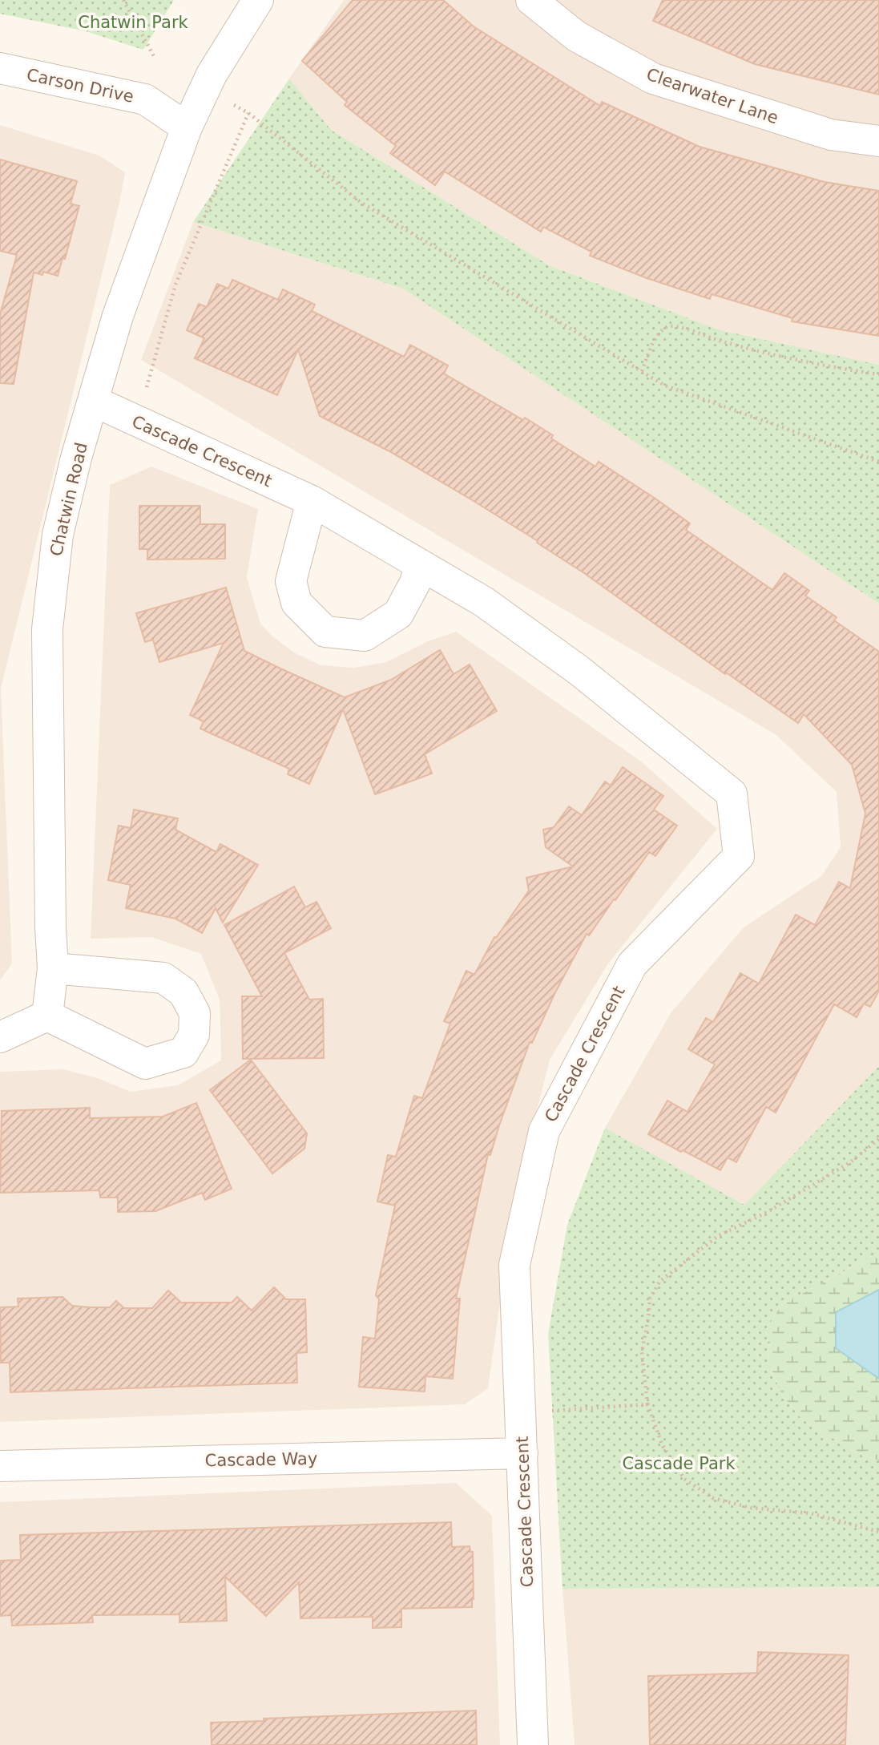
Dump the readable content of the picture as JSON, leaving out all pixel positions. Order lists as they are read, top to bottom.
{
  "streets": {
    "street": [
      "Carson Drive",
      "Clearwater Lane",
      "Cascade Crescent",
      "Chatwin Road",
      "Cascade Way"
    ]
  },
  "crossings": [
    ["Carson Drive", "Chatwin Road"],
    ["Cascade Crescent", "Chatwin Road"],
    ["Cascade Crescent", "Cascade Way"]
  ],
  "parks": ["Chatwin Park", "Cascade Park"]
}
